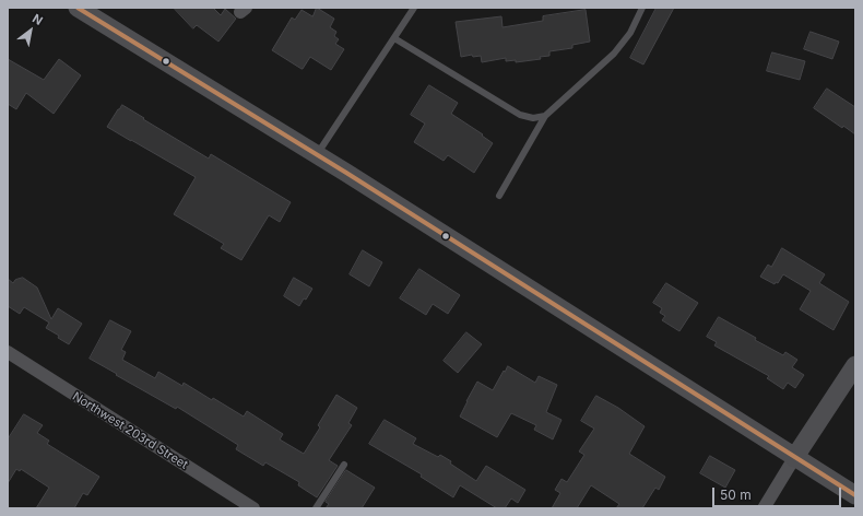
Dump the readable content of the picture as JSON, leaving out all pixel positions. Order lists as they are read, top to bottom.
{
  "streets": {
    "street": ["Northwest 203rd Street"]
  },
  "scale_bar": "50 m",
  "north": "top right"
}
